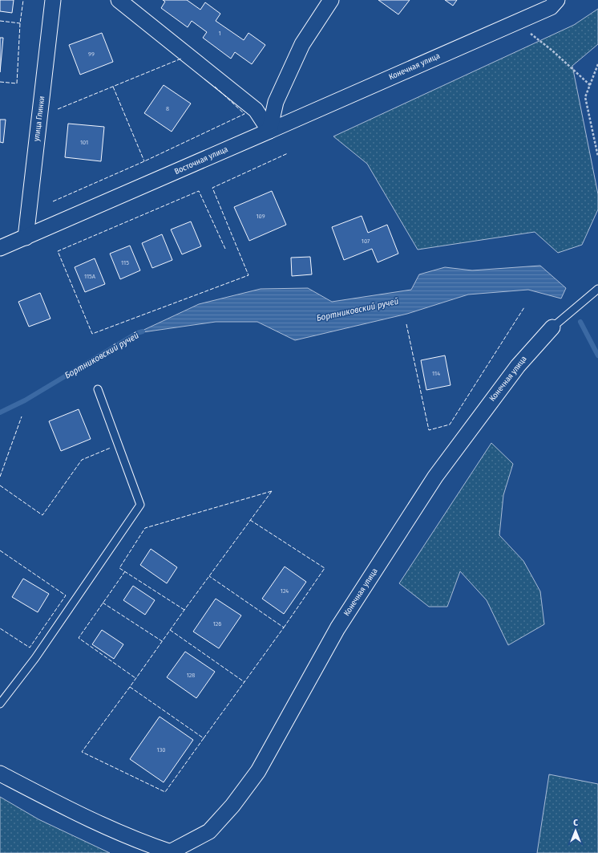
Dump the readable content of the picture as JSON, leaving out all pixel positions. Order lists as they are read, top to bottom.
{
  "streets": {
    "street": ["Конечная улица", "улица Глинки", "Восточная улица"]
  },
  "crossings": [
    ["Конечная улица", "Восточная улица"],
    ["улица Глинки", "Восточная улица"]
  ],
  "water": ["Бортниковский ручей"],
  "house_numbers": [
    "1",
    "99",
    "8",
    "101",
    "109",
    "107",
    "115",
    "115А",
    "114",
    "124",
    "126",
    "128",
    "130"
  ],
  "north": "top"
}
